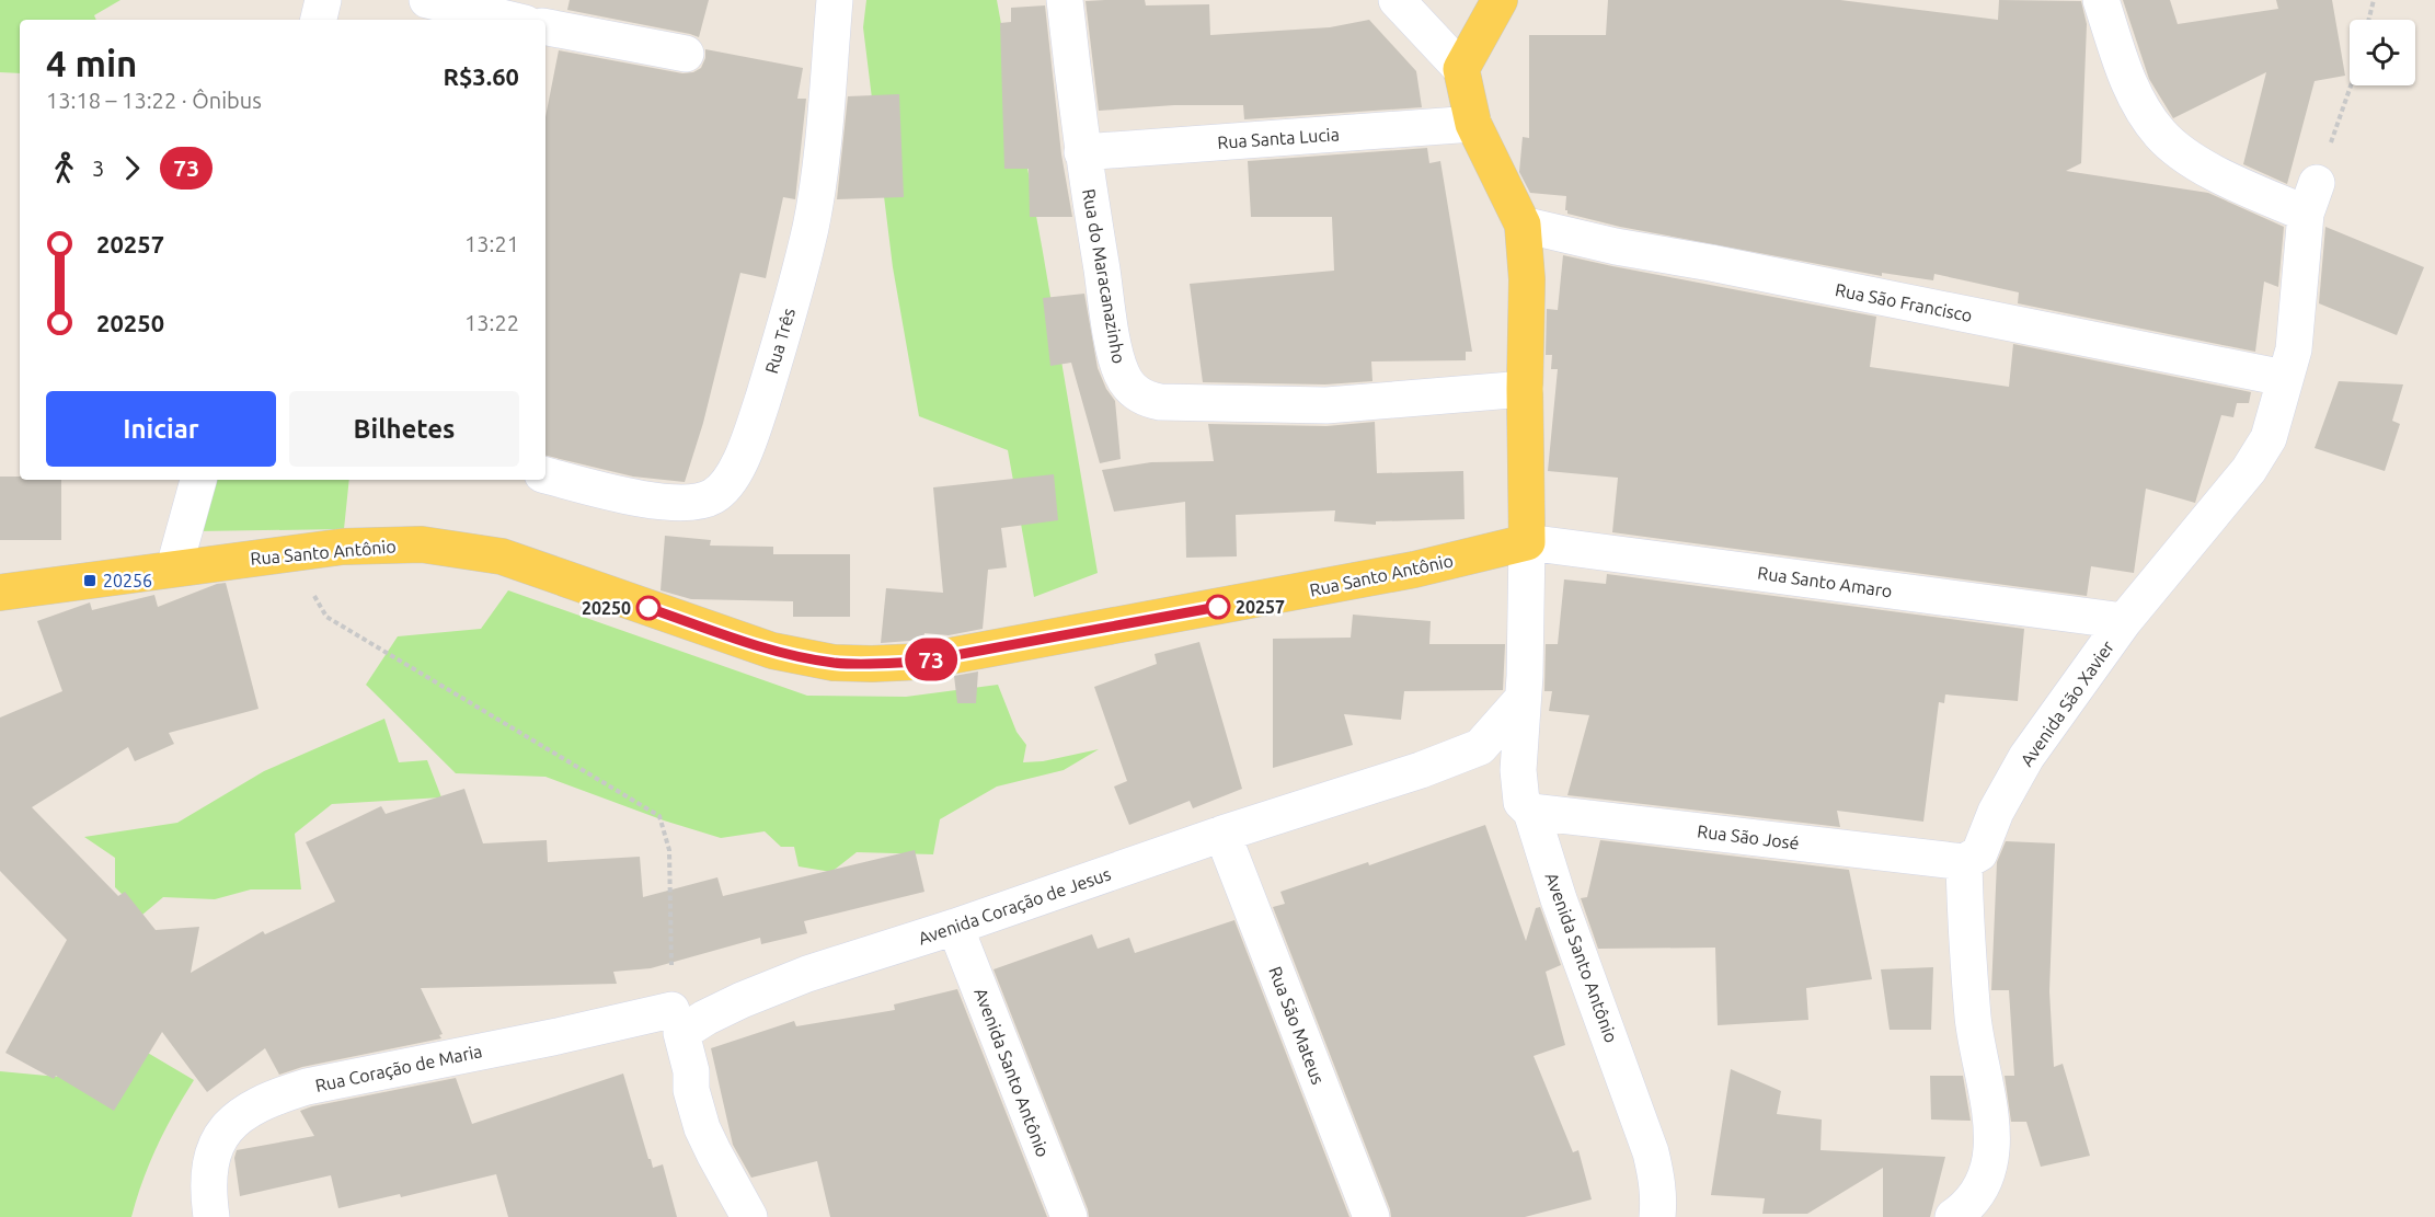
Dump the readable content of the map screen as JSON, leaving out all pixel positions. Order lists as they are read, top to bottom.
{
  "streets": {
    "main road": ["Rua Santo Antônio"],
    "street": [
      "Rua Santa Lucia",
      "Rua do Maracanazinho",
      "Rua São Francisco",
      "Rua Três",
      "Rua Santo Amaro",
      "Avenida São Xavier",
      "Rua São José",
      "Avenida Coração de Jesus",
      "Avenida Santo Antônio",
      "Rua São Mateus",
      "Rua Coração de Maria"
    ]
  },
  "crossings": [
    ["Rua Santa Lucia", "Rua do Maracanazinho"],
    ["Rua São Francisco", "Avenida São Xavier"],
    ["Rua Santo Antônio", "Rua Santo Amaro"],
    ["Rua Santo Amaro", "Avenida São Xavier"],
    ["Avenida São Xavier", "Rua São José"],
    ["Rua São José", "Avenida Santo Antônio"],
    ["Avenida Coração de Jesus", "Avenida Santo Antônio"],
    ["Avenida Coração de Jesus", "Rua São Mateus"]
  ],
  "places": {
    "transit": ["20256"],
    "other": ["20257", "20250"]
  },
  "lines": ["bus line 73"],
  "page": {
    "on_map": "73",
    "heading": ["4 min", "13:18 – 13:22 · Ônibus", "R$3.60"],
    "legs": ["3", "73"],
    "list": [
      {
        "name": "20257",
        "value": "13:21"
      },
      {
        "name": "20250",
        "value": "13:22"
      }
    ],
    "buttons": ["Iniciar", "Bilhetes"]
  }
}
